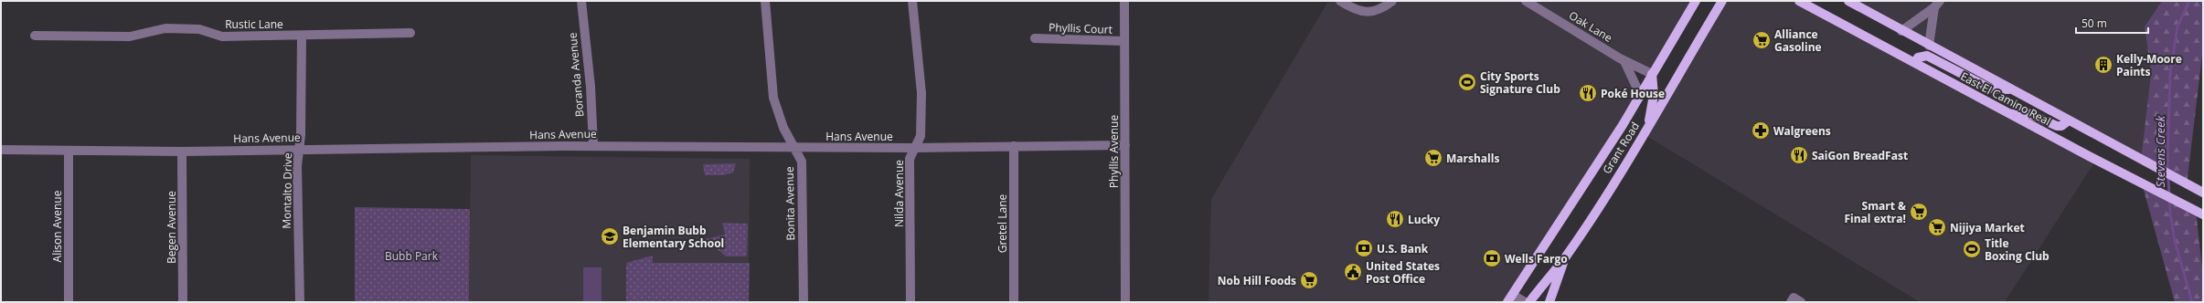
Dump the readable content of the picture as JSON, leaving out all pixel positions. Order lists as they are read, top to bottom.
{
  "streets": {
    "main road": ["East El Camino Real", "Grant Road"],
    "street": [
      "Rustic Lane",
      "Oak Lane",
      "Phyllis Court",
      "Boranda Avenue",
      "Hans Avenue",
      "Phyllis Avenue",
      "Montalto Drive",
      "Nilda Avenue",
      "Bonita Avenue",
      "Gretel Lane",
      "Alison Avenue",
      "Begen Avenue"
    ]
  },
  "crossings": [
    ["Rustic Lane", "Montalto Drive"],
    ["Oak Lane", "Grant Road"],
    ["Phyllis Court", "Phyllis Avenue"],
    ["Boranda Avenue", "Hans Avenue"],
    ["Hans Avenue", "Phyllis Avenue"],
    ["Hans Avenue", "Montalto Drive"],
    ["Hans Avenue", "Nilda Avenue"],
    ["Hans Avenue", "Bonita Avenue"],
    ["Hans Avenue", "Gretel Lane"],
    ["Hans Avenue", "Alison Avenue"],
    ["Hans Avenue", "Begen Avenue"]
  ],
  "water": ["Stevens Creek"],
  "parks": ["Bubb Park"],
  "places": {
    "supermarket": [
      "Alliance Gasoline",
      "Marshalls",
      "Smart & Final extra!",
      "Nijiya Market",
      "Nob Hill Foods"
    ],
    "building": ["Kelly-Moore Paints"],
    "sports": ["City Sports Signature Club", "Title Boxing Club"],
    "restaurant": ["Poké House", "SaiGon BreadFast", "Lucky"],
    "pharmacy": ["Walgreens"],
    "school or university": ["Benjamin Bubb Elementary School"],
    "bank": ["U.S. Bank", "Wells Fargo"],
    "public building": ["United States Post Office"]
  },
  "scale_bar": "50 m"
}
